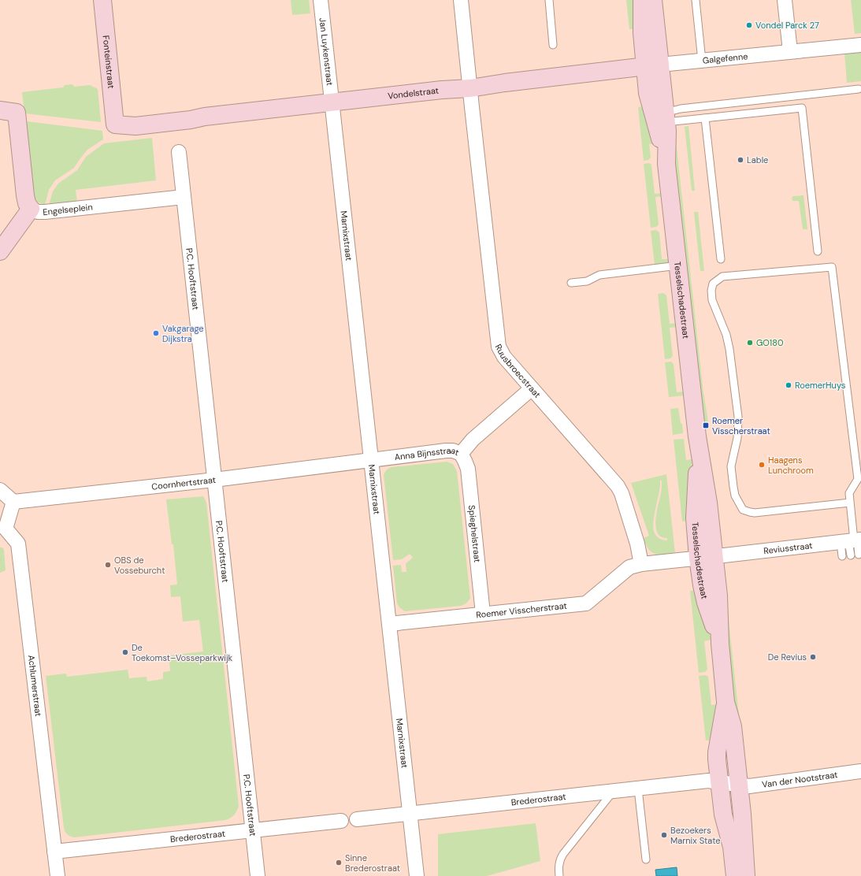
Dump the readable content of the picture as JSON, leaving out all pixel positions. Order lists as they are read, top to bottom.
{
  "streets": {
    "main road": [
      "Fonteinstraat",
      "Vondelstraat",
      "Engelseplein",
      "Tesselschadestraat"
    ],
    "street": [
      "Jan Luykenstraat",
      "Galgefenne",
      "Marnixstraat",
      "P.C. Hooftstraat",
      "Ruusbroecstraat",
      "Anna Bijnsstraat",
      "Coornhertstraat",
      "Spieghelstraat",
      "Reviusstraat",
      "Roemer Visscherstraat",
      "Achlumerstraat",
      "Van der Nootstraat",
      "Brederostraat"
    ]
  },
  "crossings": [
    ["Jan Luykenstraat", "Vondelstraat"],
    ["Jan Luykenstraat", "Marnixstraat"],
    ["Galgefenne", "Vondelstraat"],
    ["Galgefenne", "Tesselschadestraat"],
    ["Fonteinstraat", "Vondelstraat"],
    ["Vondelstraat", "Marnixstraat"],
    ["Vondelstraat", "Tesselschadestraat"],
    ["Vondelstraat", "Ruusbroecstraat"],
    ["Engelseplein", "P.C. Hooftstraat"],
    ["Marnixstraat", "Anna Bijnsstraat"],
    ["Marnixstraat", "Coornhertstraat"],
    ["Marnixstraat", "Roemer Visscherstraat"],
    ["Marnixstraat", "Brederostraat"],
    ["P.C. Hooftstraat", "Coornhertstraat"],
    ["P.C. Hooftstraat", "Brederostraat"],
    ["Tesselschadestraat", "Reviusstraat"],
    ["Tesselschadestraat", "Van der Nootstraat"],
    ["Tesselschadestraat", "Brederostraat"],
    ["Ruusbroecstraat", "Anna Bijnsstraat"],
    ["Ruusbroecstraat", "Roemer Visscherstraat"],
    ["Anna Bijnsstraat", "Coornhertstraat"],
    ["Anna Bijnsstraat", "Spieghelstraat"],
    ["Coornhertstraat", "Achlumerstraat"],
    ["Spieghelstraat", "Roemer Visscherstraat"],
    ["Achlumerstraat", "Brederostraat"]
  ],
  "places": {
    "other": [
      "Vondel Parck 27",
      "Lable",
      "Vakgarage Dijkstra",
      "GO180",
      "RoemerHuys",
      "Haagens Lunchroom",
      "OBS de Vosseburcht",
      "De Toekomst–Vosseparkwijk",
      "De Revius",
      "Bezoekers Marnix State",
      "Sinne Brederostraat"
    ],
    "transit": ["Roemer Visscherstraat"]
  }
}
